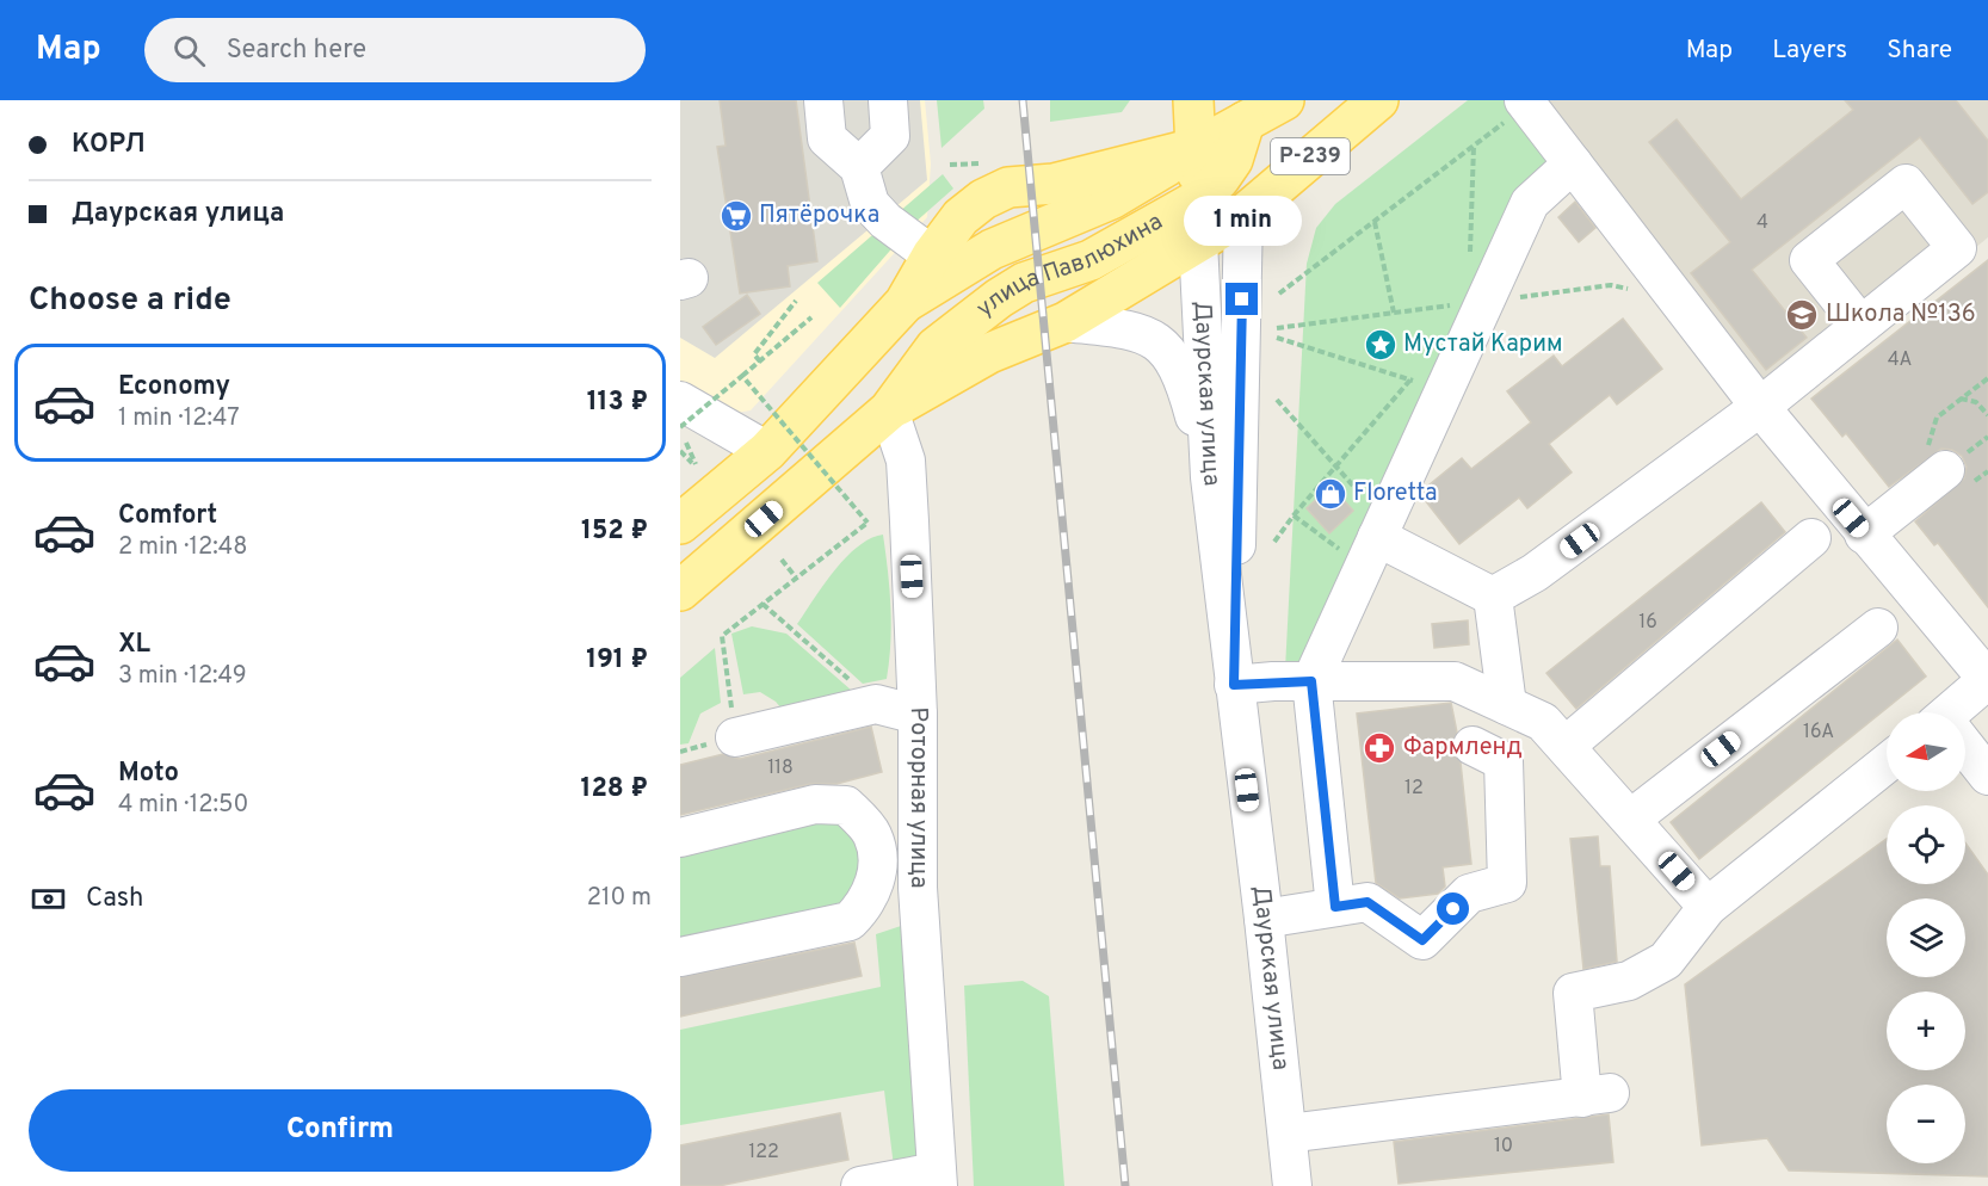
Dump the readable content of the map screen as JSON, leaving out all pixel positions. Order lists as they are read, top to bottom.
{
  "streets": {
    "main road": ["Р-239", "улица Павлюхина", "Даурская улица"],
    "street": ["Роторная улица"]
  },
  "crossings": [
    ["Р-239", "улица Павлюхина"],
    ["Р-239", "Даурская улица"],
    ["улица Павлюхина", "Даурская улица"],
    ["улица Павлюхина", "Роторная улица"]
  ],
  "places": {
    "supermarket": ["Пятёрочка"],
    "school or university": ["Школа №136"],
    "place": ["Мустай Карим"],
    "shop": ["Floretta"],
    "pharmacy": ["Фармленд"]
  },
  "house_numbers": [
    "4",
    "4А",
    "16",
    "16А",
    "118",
    "12",
    "10",
    "122"
  ],
  "north": "left",
  "page": {
    "header": "Map",
    "search": "Search here",
    "nav": ["Map", "Layers", "Share"],
    "banner": ["КОРЛ", "Даурская улица"],
    "bubble": "1 min",
    "heading": "Choose a ride",
    "list": [
      {
        "name": "Economy",
        "note": "1 min · 12:47",
        "value": "113 ₽"
      },
      {
        "name": "Comfort",
        "note": "2 min · 12:48",
        "value": "152 ₽"
      },
      {
        "name": "XL",
        "note": "3 min · 12:49",
        "value": "191 ₽"
      },
      {
        "name": "Moto",
        "note": "4 min · 12:50",
        "value": "128 ₽"
      }
    ],
    "map_buttons": ["+", "−"],
    "pay": ["Cash", "210 m"],
    "buttons": "Confirm"
  }
}
